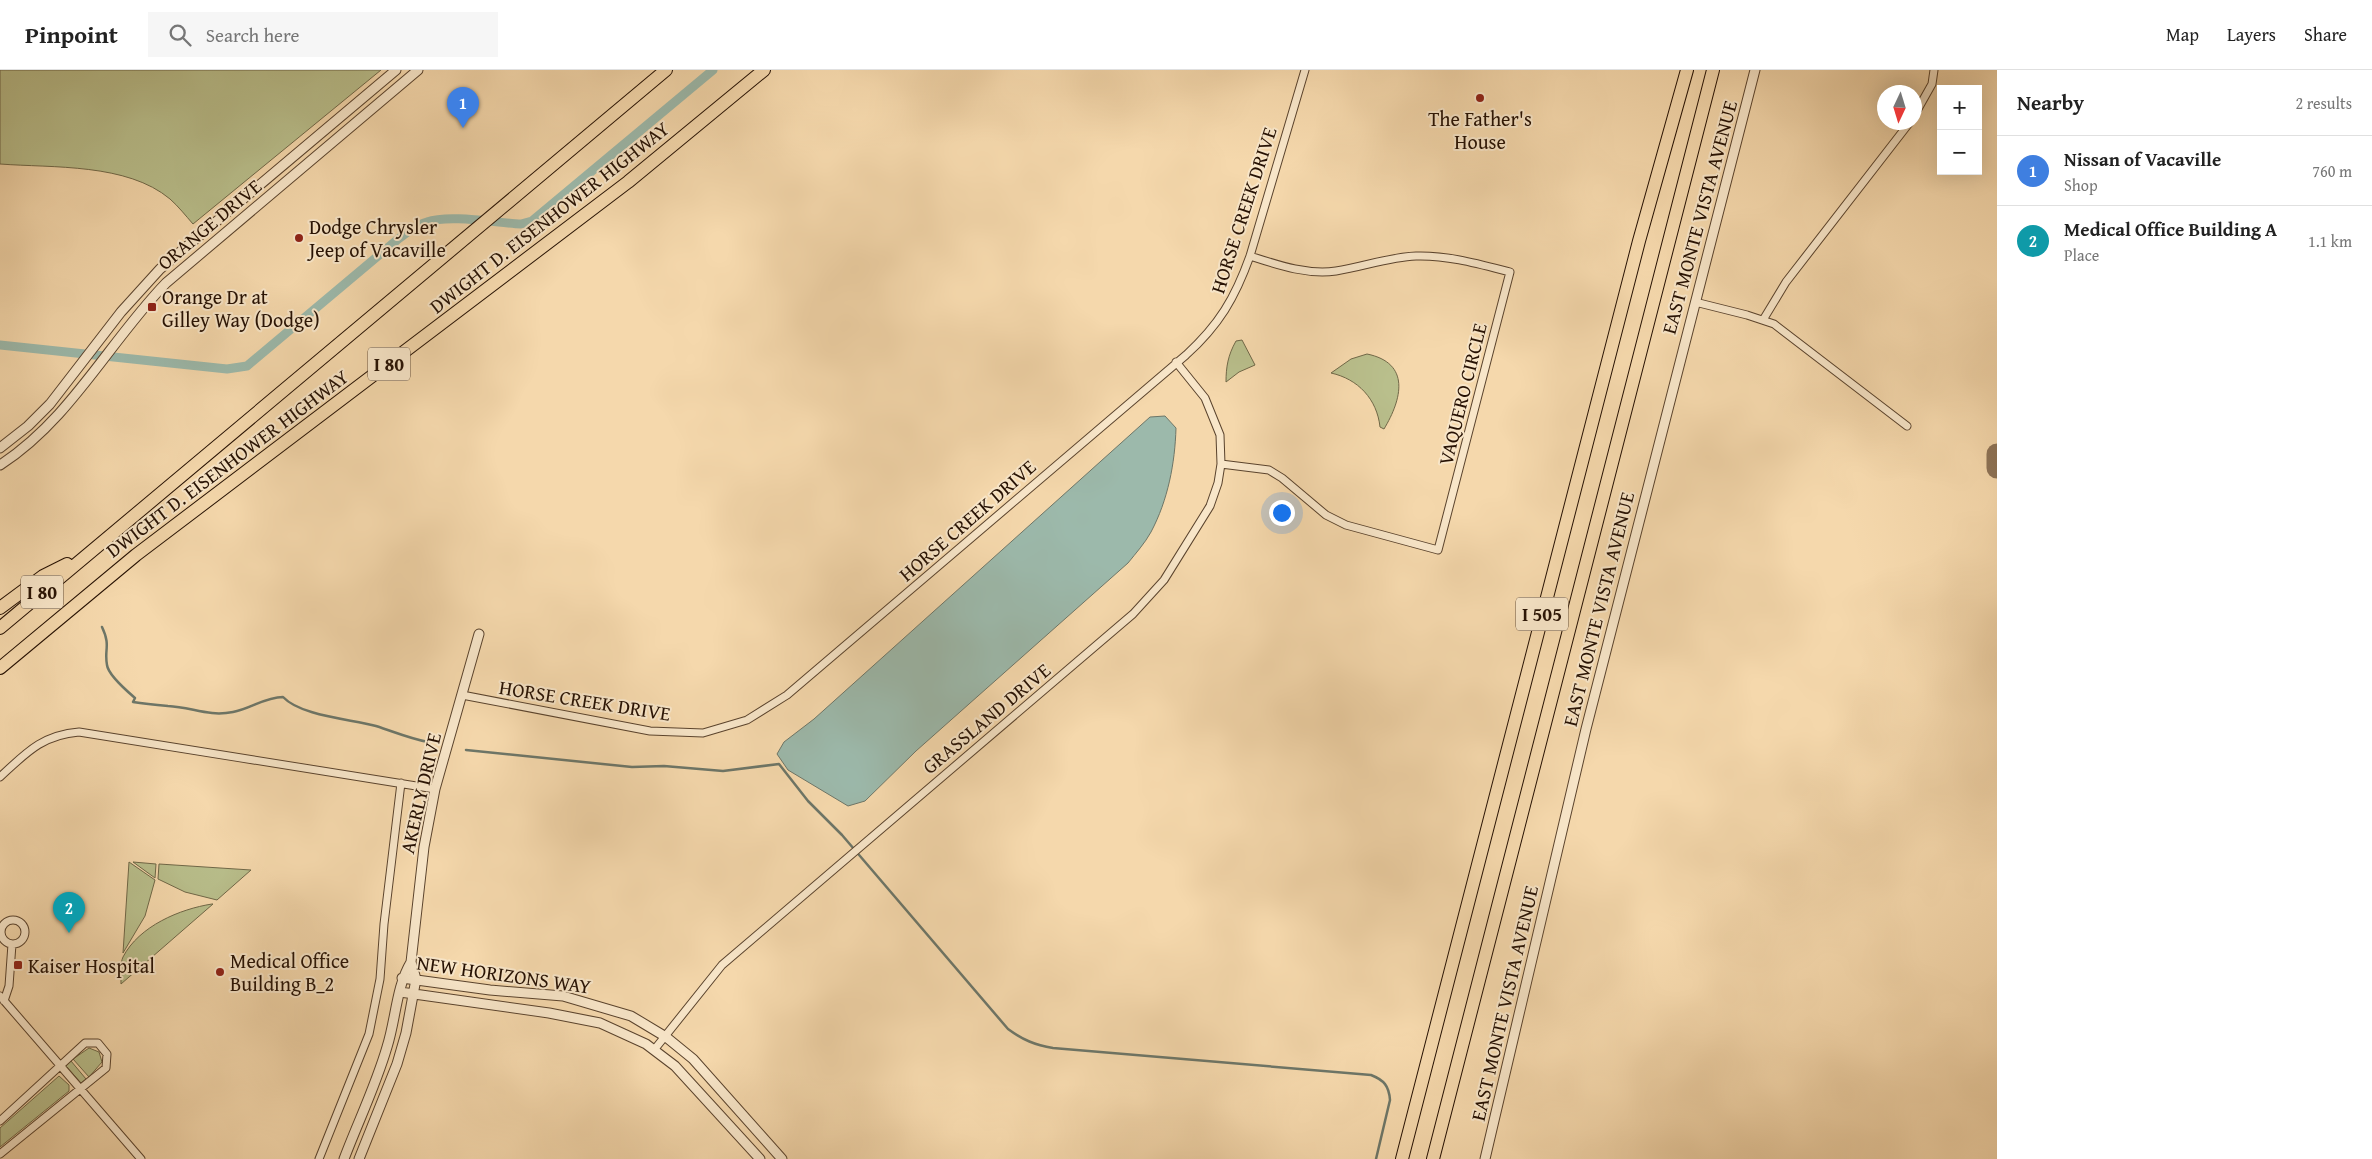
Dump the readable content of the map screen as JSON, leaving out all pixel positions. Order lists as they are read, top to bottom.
{
  "streets": {
    "highway": ["DWIGHT D. EISENHOWER HIGHWAY", "I 80", "I 505"],
    "street": [
      "HORSE CREEK DRIVE",
      "EAST MONTE VISTA AVENUE",
      "ORANGE DRIVE",
      "VAQUERO CIRCLE",
      "GRASSLAND DRIVE",
      "AKERLY DRIVE",
      "NEW HORIZONS WAY"
    ]
  },
  "crossings": [
    ["HORSE CREEK DRIVE", "VAQUERO CIRCLE"],
    ["HORSE CREEK DRIVE", "GRASSLAND DRIVE"],
    ["HORSE CREEK DRIVE", "AKERLY DRIVE"],
    ["VAQUERO CIRCLE", "GRASSLAND DRIVE"],
    ["GRASSLAND DRIVE", "NEW HORIZONS WAY"],
    ["AKERLY DRIVE", "NEW HORIZONS WAY"]
  ],
  "places": {
    "other": ["The Father's House", "Dodge Chrysler Jeep of Vacaville", "Medical Office Building B_2"],
    "transit": ["Orange Dr at Gilley Way (Dodge)", "Kaiser Hospital"]
  },
  "north": "bottom",
  "page": {
    "header": "Pinpoint",
    "search": "Search here",
    "nav": ["Map", "Layers", "Share"],
    "heading": ["Nearby", "2 results"],
    "map_buttons": ["+", "−"],
    "pins": ["1", "2"],
    "list": [
      {
        "mark": "1",
        "name": "Nissan of Vacaville",
        "note": "Shop",
        "value": "760 m"
      },
      {
        "mark": "2",
        "name": "Medical Office Building A",
        "note": "Place",
        "value": "1.1 km"
      }
    ]
  }
}
